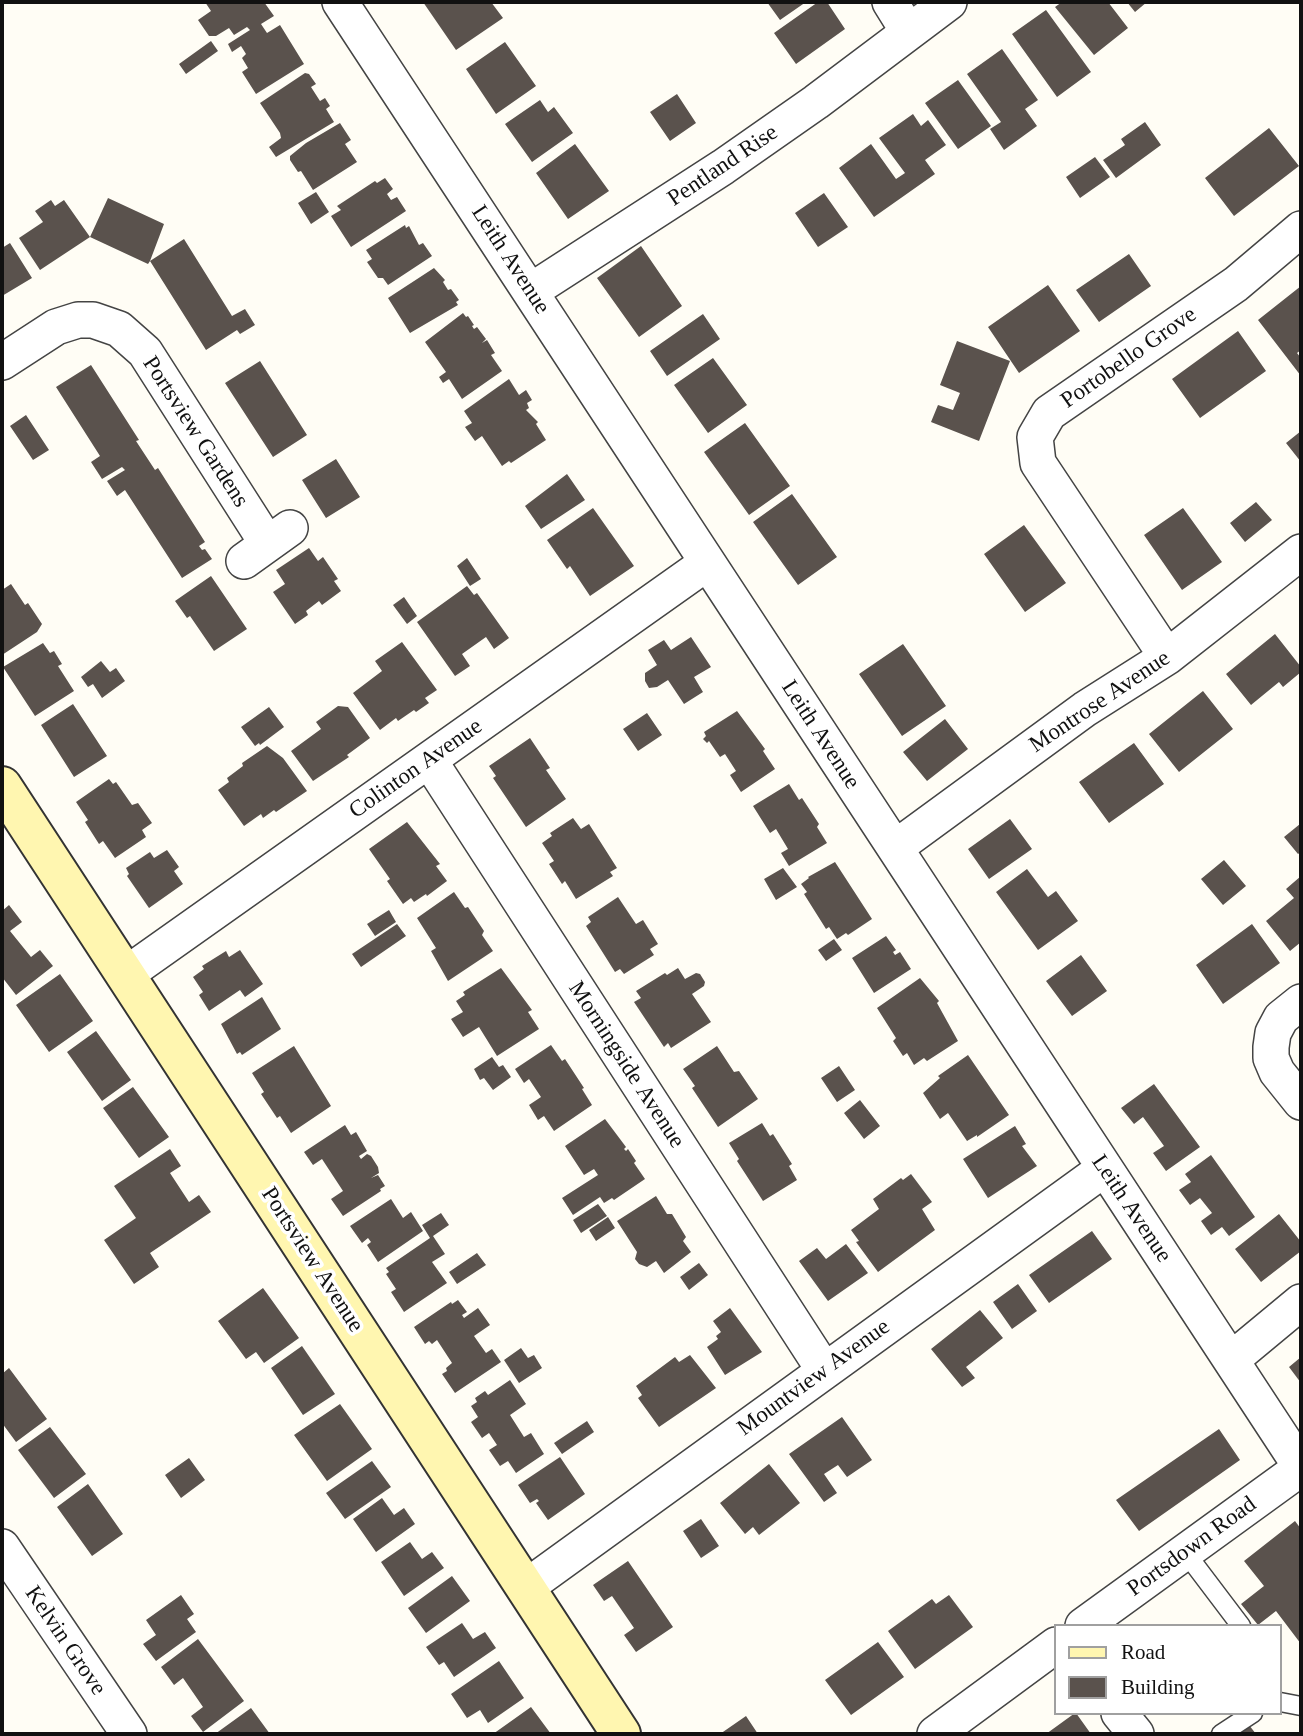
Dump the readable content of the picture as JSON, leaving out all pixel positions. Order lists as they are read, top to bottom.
{
  "streets": {
    "street": [
      "Pentland Rise",
      "Leith Avenue",
      "Portobello Grove",
      "Portsview Gardens",
      "Montrose Avenue",
      "Colinton Avenue",
      "Morningside Avenue",
      "Portsview Avenue",
      "Mountview Avenue",
      "Portsdown Road",
      "Kelvin Grove"
    ]
  },
  "crossings": [
    ["Pentland Rise", "Leith Avenue"],
    ["Leith Avenue", "Montrose Avenue"],
    ["Leith Avenue", "Colinton Avenue"],
    ["Leith Avenue", "Mountview Avenue"],
    ["Leith Avenue", "Portsdown Road"],
    ["Portobello Grove", "Montrose Avenue"],
    ["Colinton Avenue", "Morningside Avenue"],
    ["Colinton Avenue", "Portsview Avenue"],
    ["Morningside Avenue", "Mountview Avenue"],
    ["Portsview Avenue", "Mountview Avenue"]
  ],
  "legend": ["Road", "Building"]
}
